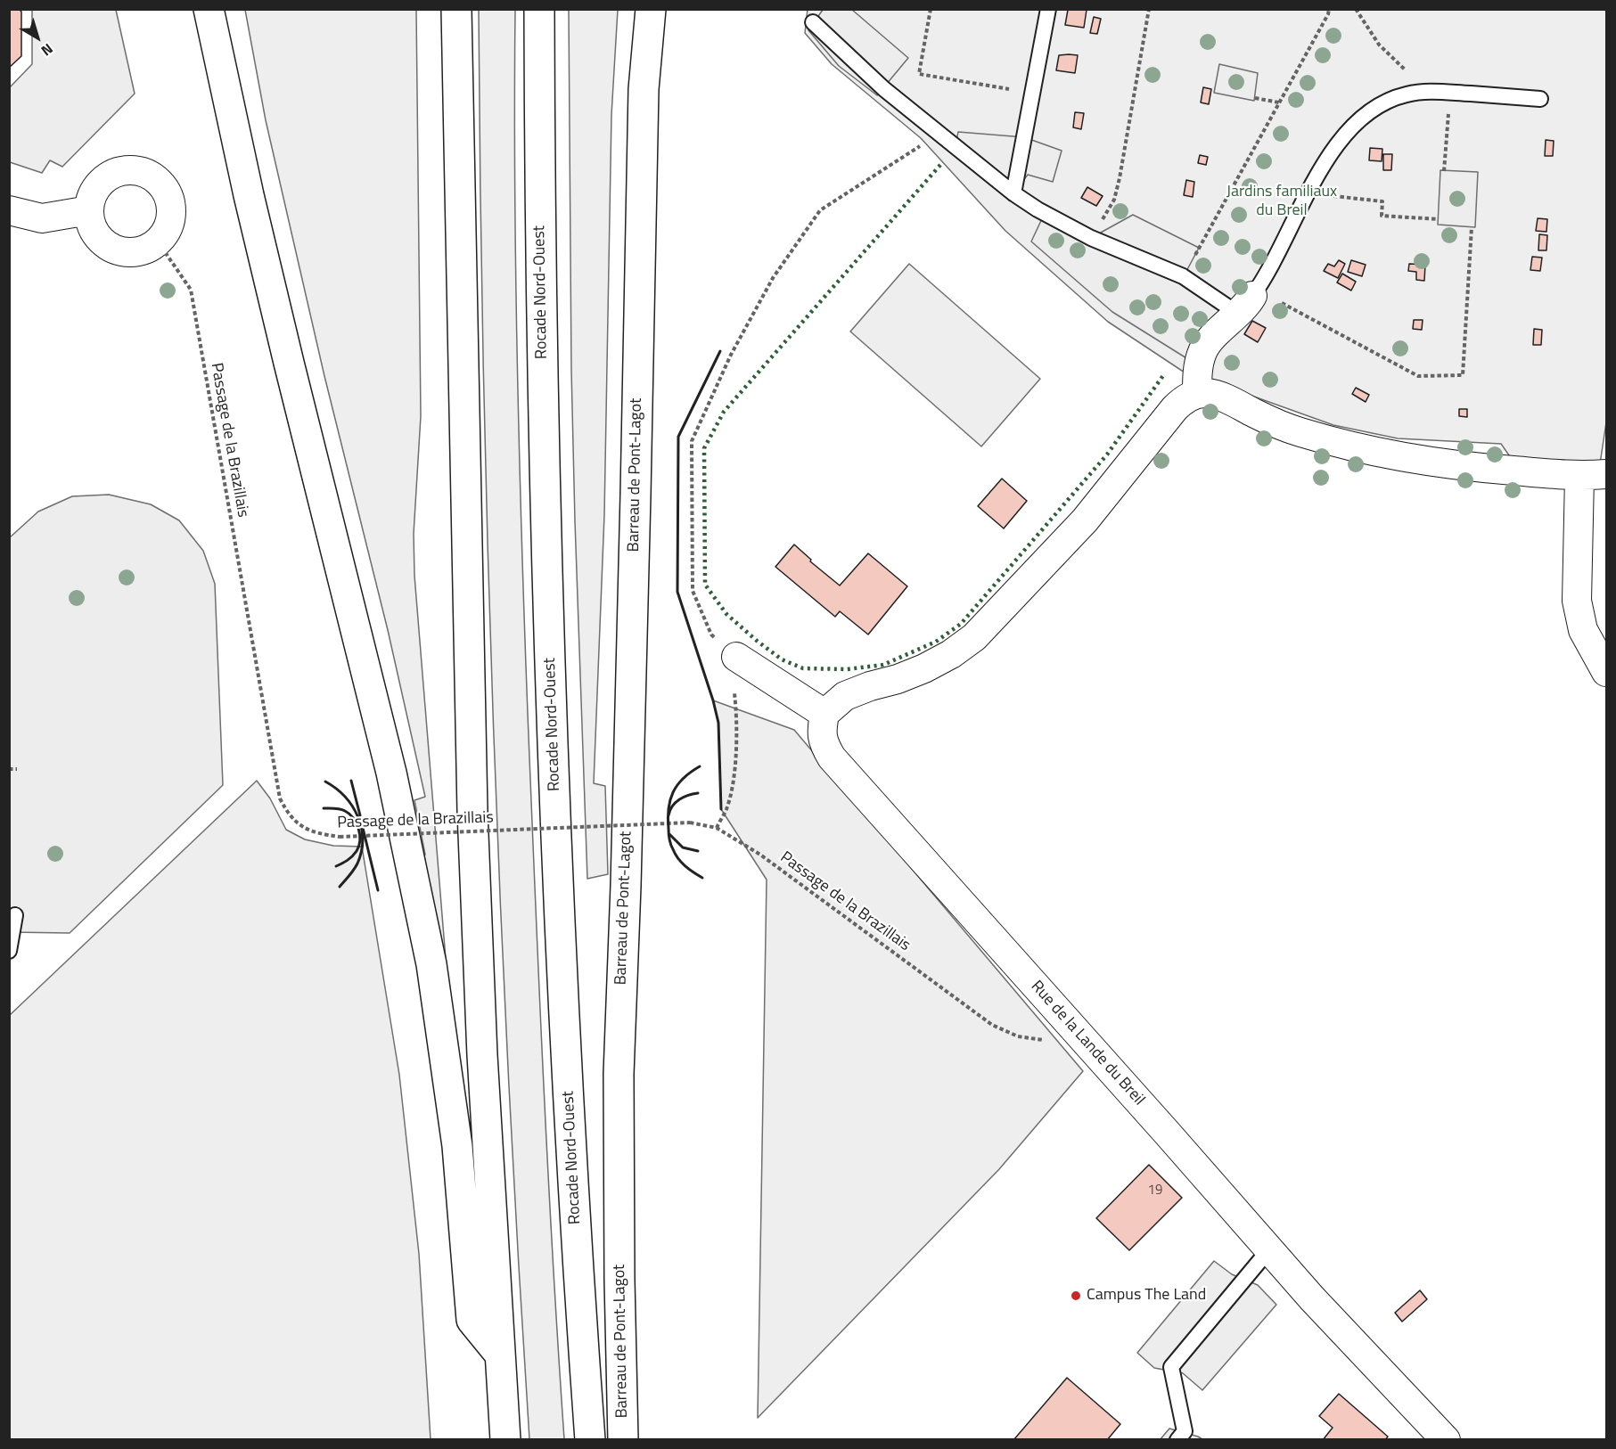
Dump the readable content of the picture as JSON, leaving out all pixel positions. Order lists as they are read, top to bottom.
{
  "streets": {
    "highway": ["Rocade Nord-Ouest", "Barreau de Pont-Lagot"],
    "street": ["Rue de la Lande du Breil"],
    "path": ["Passage de la Brazillais"]
  },
  "crossings": [
    ["Passage de la Brazillais", "Rue de la Lande du Breil"]
  ],
  "parks": ["Jardins familiaux du Breil"],
  "places": ["Campus The Land"],
  "house_numbers": ["19"],
  "north": "bottom right"
}
